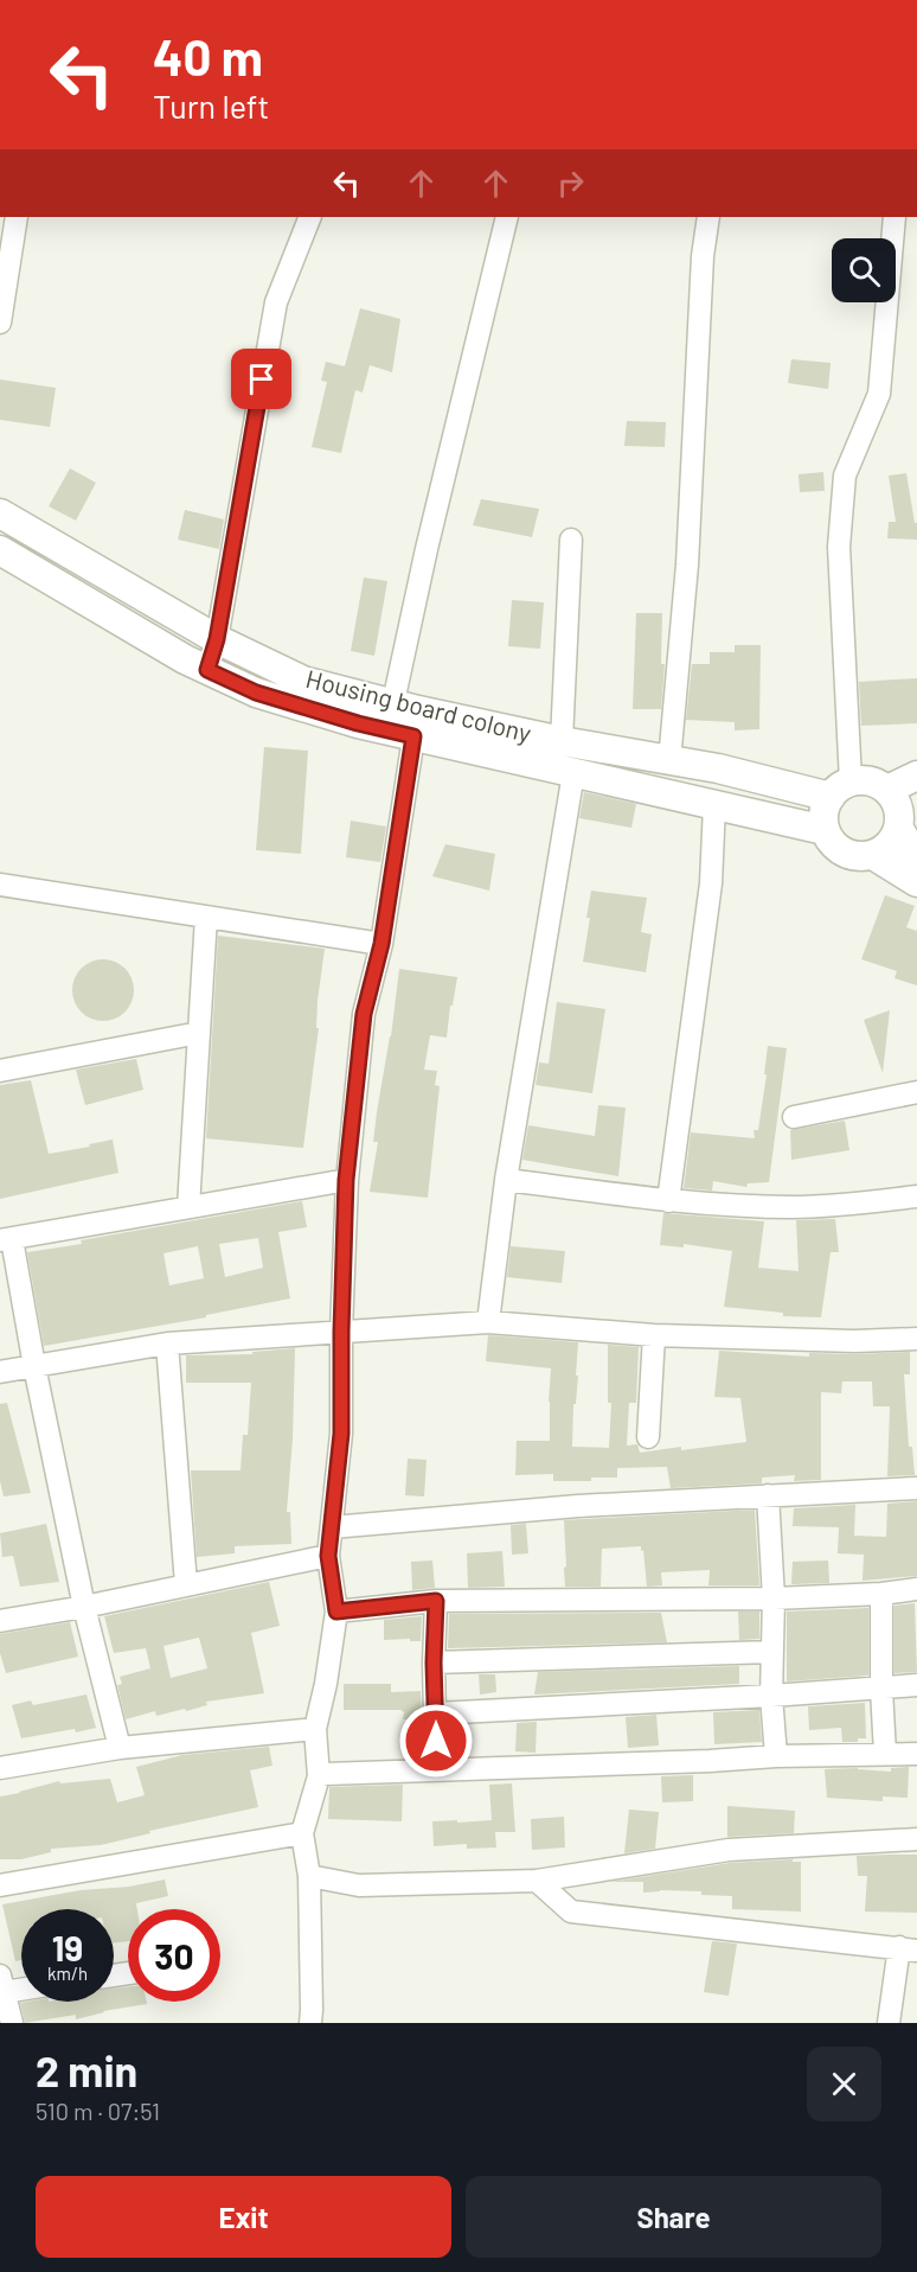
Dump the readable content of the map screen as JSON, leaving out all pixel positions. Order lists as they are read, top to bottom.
{
  "streets": {
    "street": ["Housing board colony"]
  },
  "page": {
    "turn": ["40 m", "Turn left"],
    "speed": "19 km/h",
    "limit": "30",
    "heading": ["2 min", "510 m · 07:51"],
    "buttons": ["Exit", "Share"]
  }
}
